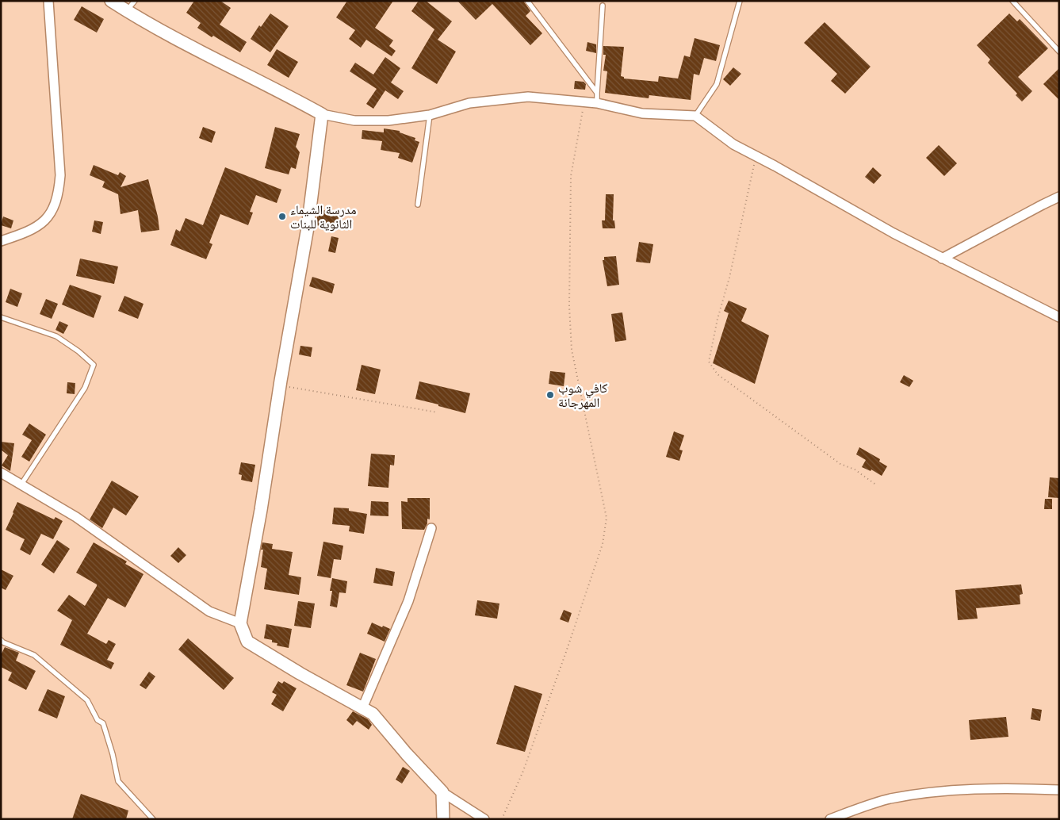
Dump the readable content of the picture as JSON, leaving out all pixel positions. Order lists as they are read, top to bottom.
{
  "places": ["مدرسة الشيماء الثانوية للبنات", "كافي شوب المهرجانة"]
}
